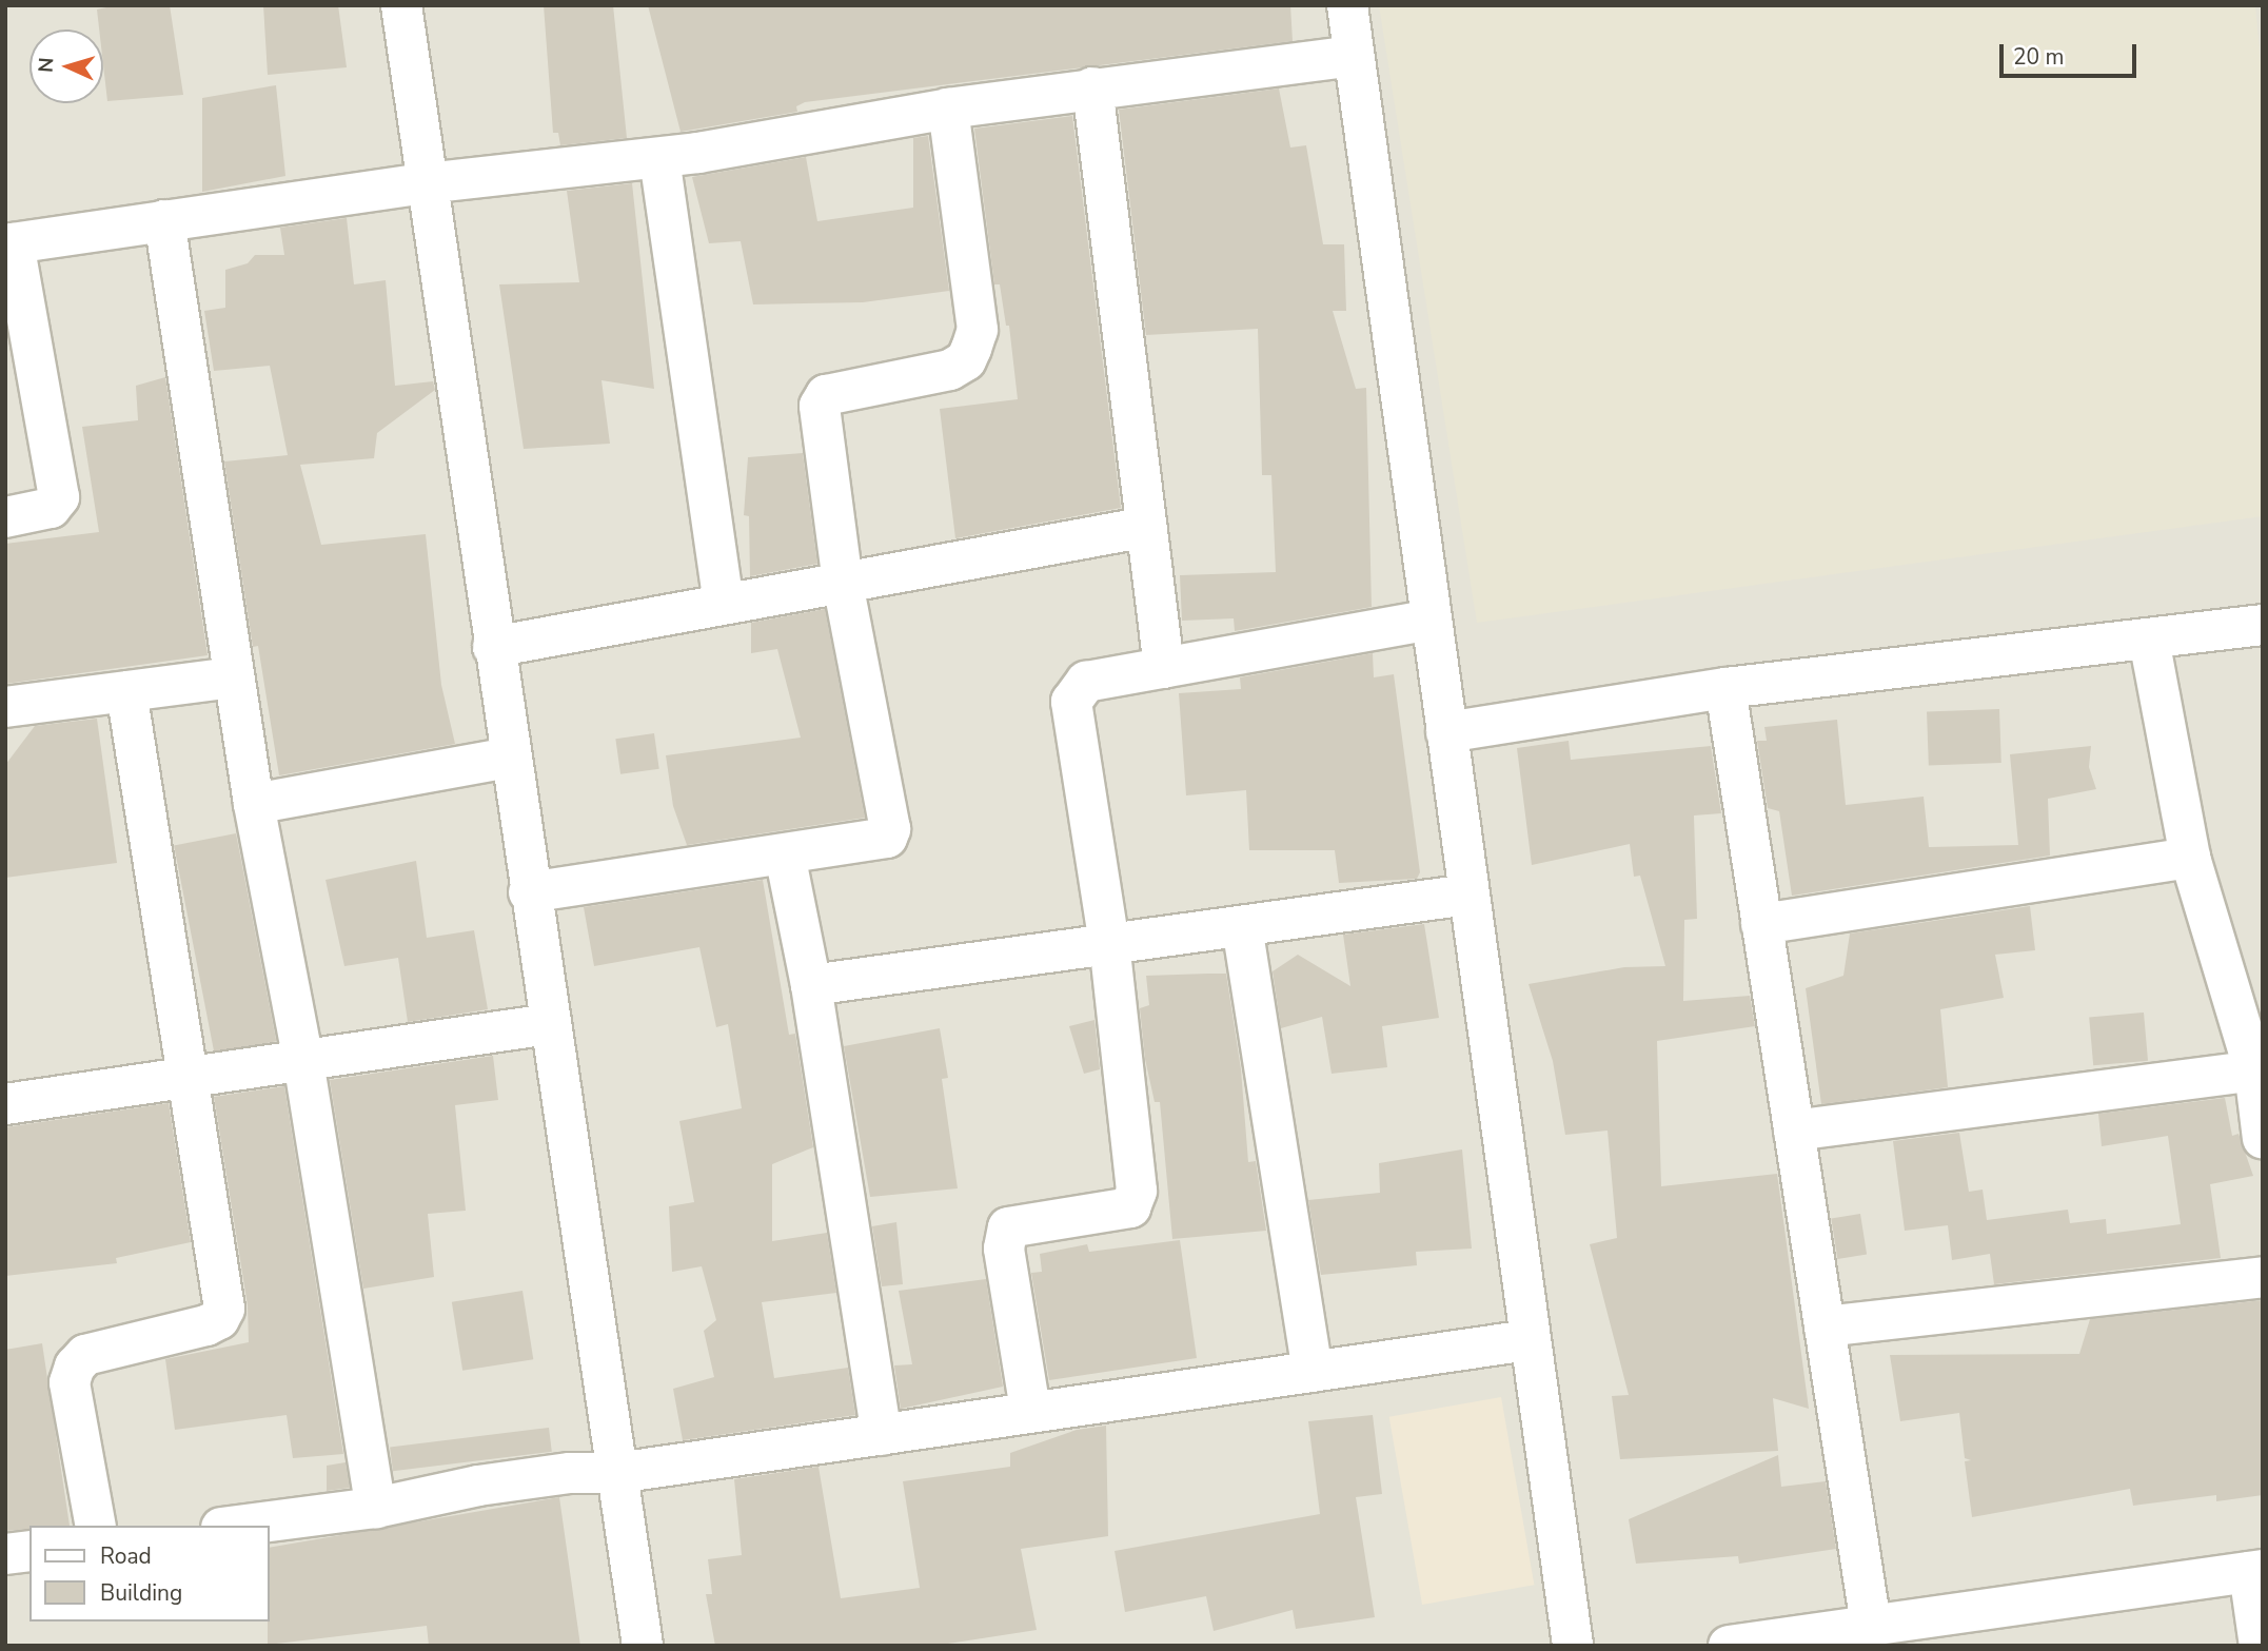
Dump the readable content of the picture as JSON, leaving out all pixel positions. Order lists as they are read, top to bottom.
{
  "legend": ["Road", "Building"],
  "scale_bar": "20 m",
  "north": "left"
}
